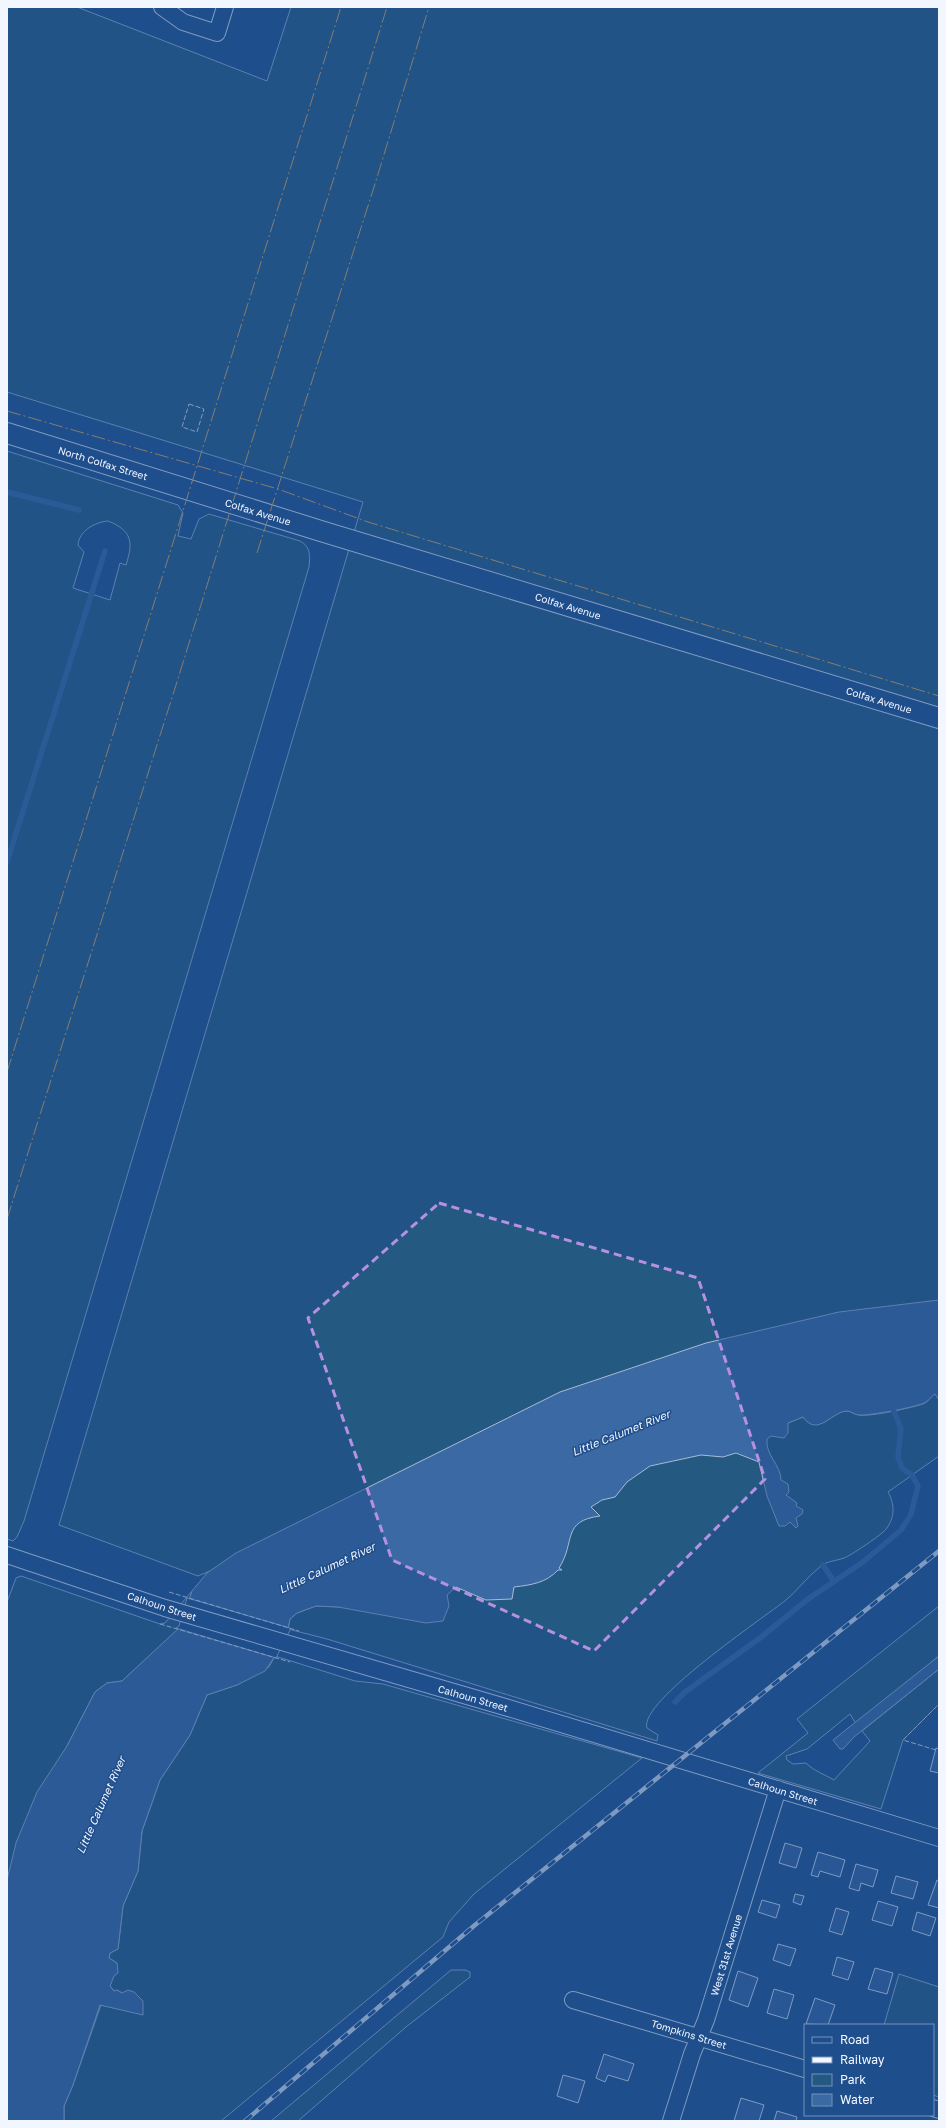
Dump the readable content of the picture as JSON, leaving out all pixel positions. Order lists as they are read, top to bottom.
{
  "streets": {
    "street": [
      "North Colfax Street",
      "Colfax Avenue",
      "Calhoun Street",
      "West 31st Avenue",
      "Tompkins Street"
    ]
  },
  "crossings": [
    ["North Colfax Street", "Colfax Avenue"],
    ["Calhoun Street", "West 31st Avenue"],
    ["West 31st Avenue", "Tompkins Street"]
  ],
  "water": ["Little Calumet River"],
  "legend": [
    "Road",
    "Railway",
    "Park",
    "Water"
  ]
}
